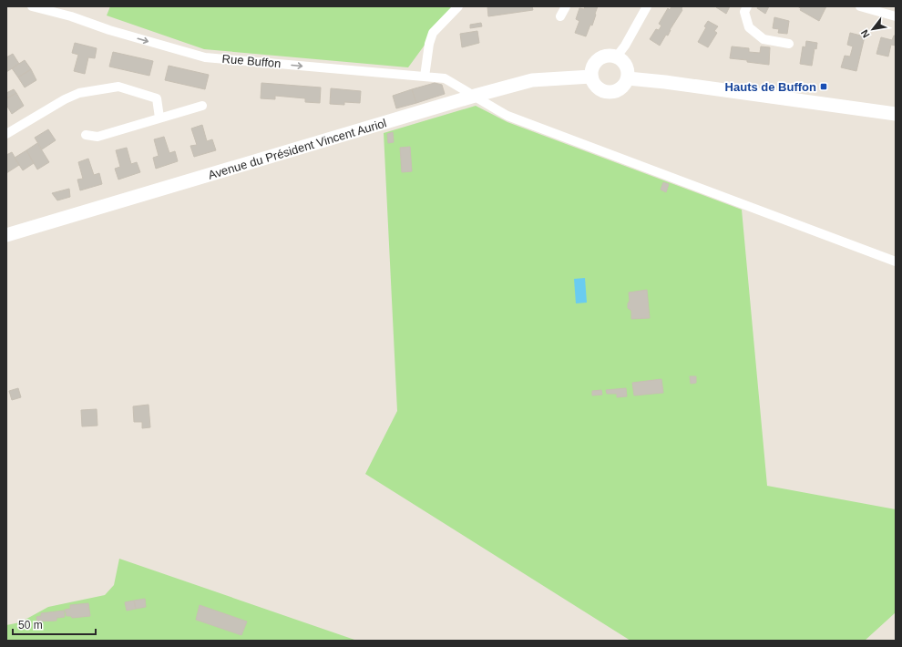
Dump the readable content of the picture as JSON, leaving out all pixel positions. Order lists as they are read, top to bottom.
{
  "streets": {
    "main road": ["Avenue du Président Vincent Auriol"],
    "street": ["Rue Buffon"]
  },
  "crossings": [
    ["Rue Buffon", "Avenue du Président Vincent Auriol"]
  ],
  "one_way": ["Rue Buffon"],
  "places": {
    "transit": ["Hauts de Buffon"]
  },
  "scale_bar": "50 m",
  "north": "bottom left"
}
